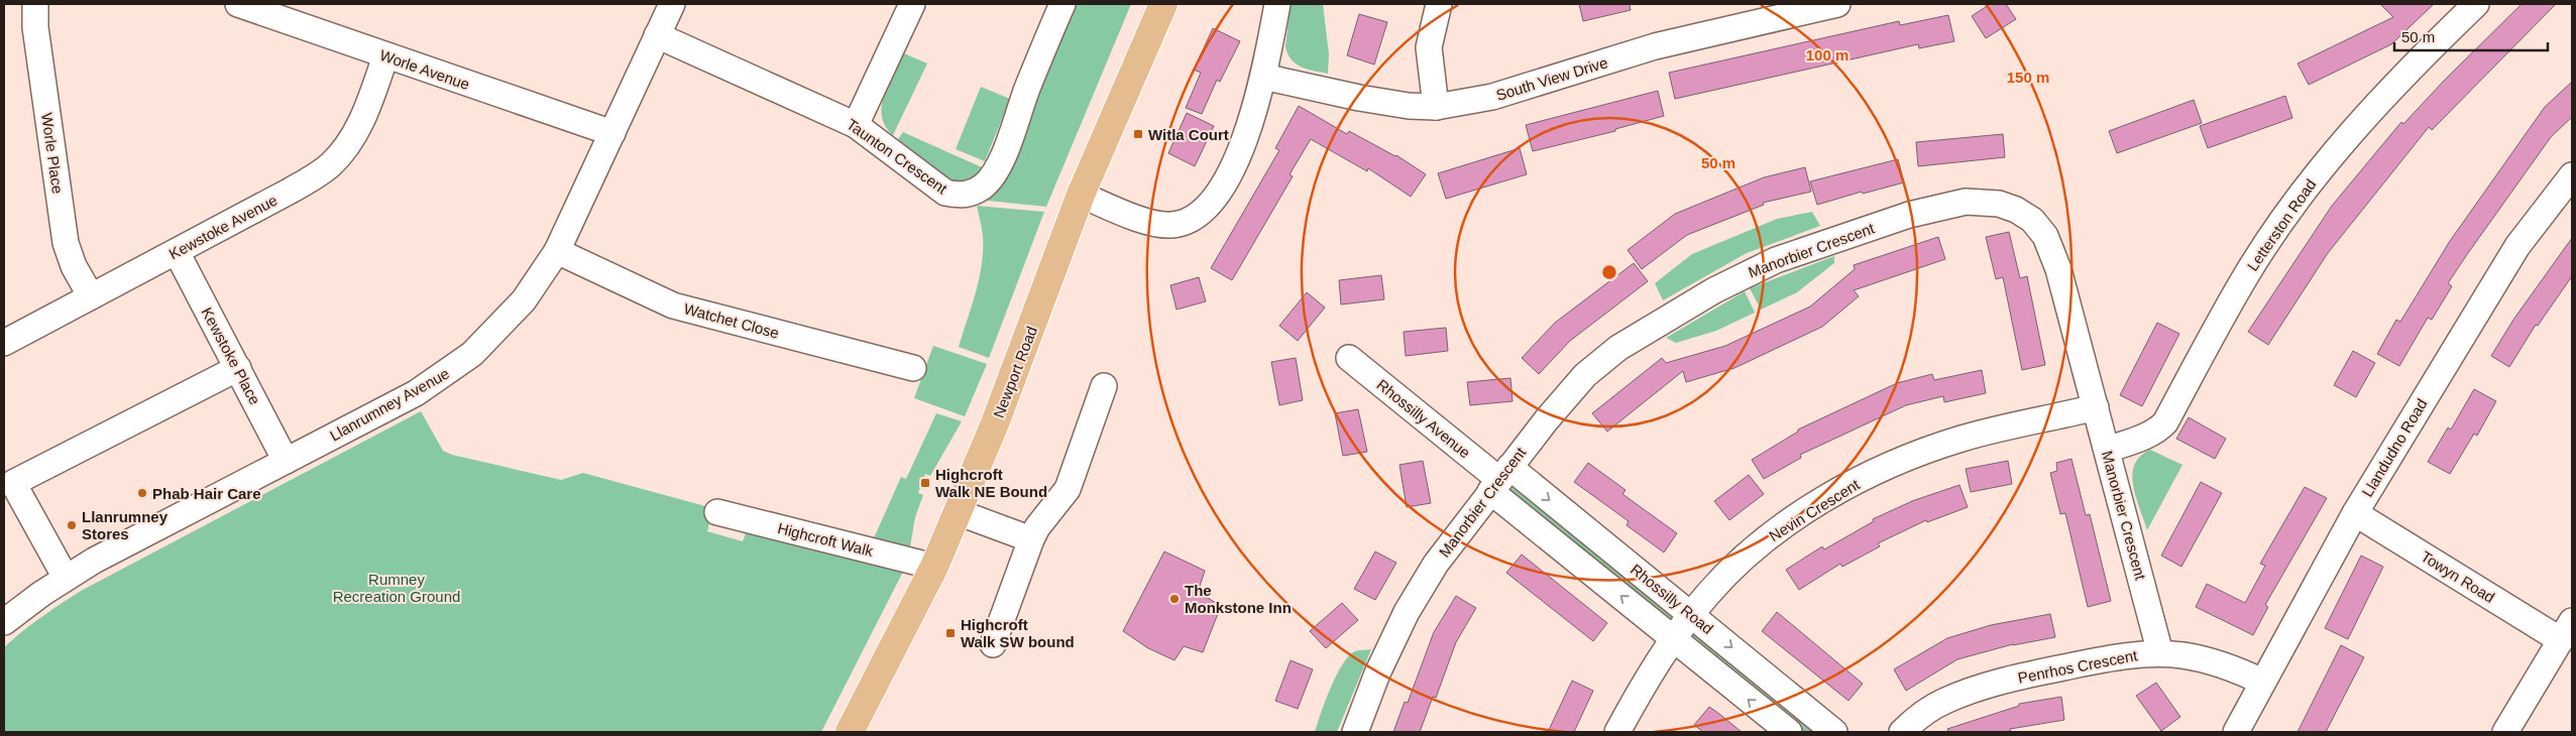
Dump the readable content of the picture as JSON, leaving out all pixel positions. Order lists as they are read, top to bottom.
{
  "streets": {
    "main road": ["Newport Road"],
    "street": [
      "Worle Avenue",
      "South View Drive",
      "Worle Place",
      "Taunton Crescent",
      "Letterston Road",
      "Kewstoke Avenue",
      "Manorbier Crescent",
      "Watchet Close",
      "Kewstoke Place",
      "Llanrumney Avenue",
      "Rhossilly Avenue",
      "Llandudno Road",
      "Nevin Crescent",
      "Highcroft Walk",
      "Towyn Road",
      "Rhossilly Road",
      "Penrhos Crescent"
    ]
  },
  "crossings": [
    ["Worle Avenue", "Kewstoke Avenue"],
    ["Worle Avenue", "Llanrumney Avenue"],
    ["Worle Place", "Kewstoke Avenue"],
    ["Taunton Crescent", "Llanrumney Avenue"],
    ["Letterston Road", "Manorbier Crescent"],
    ["Kewstoke Avenue", "Kewstoke Place"],
    ["Manorbier Crescent", "Rhossilly Avenue"],
    ["Manorbier Crescent", "Nevin Crescent"],
    ["Manorbier Crescent", "Rhossilly Road"],
    ["Manorbier Crescent", "Penrhos Crescent"],
    ["Watchet Close", "Llanrumney Avenue"],
    ["Kewstoke Place", "Llanrumney Avenue"],
    ["Newport Road", "Highcroft Walk"],
    ["Rhossilly Avenue", "Rhossilly Road"],
    ["Llandudno Road", "Towyn Road"],
    ["Llandudno Road", "Penrhos Crescent"],
    ["Nevin Crescent", "Rhossilly Road"]
  ],
  "parks": ["Rumney Recreation Ground"],
  "places": {
    "transit": ["Witla Court", "Highcroft Walk NE Bound", "Highcroft Walk SW bound"],
    "other": ["Phab Hair Care", "Llanrumney Stores", "The Monkstone Inn"]
  },
  "scale_bar": "50 m",
  "rings": ["100 m", "150 m", "50 m"]
}
